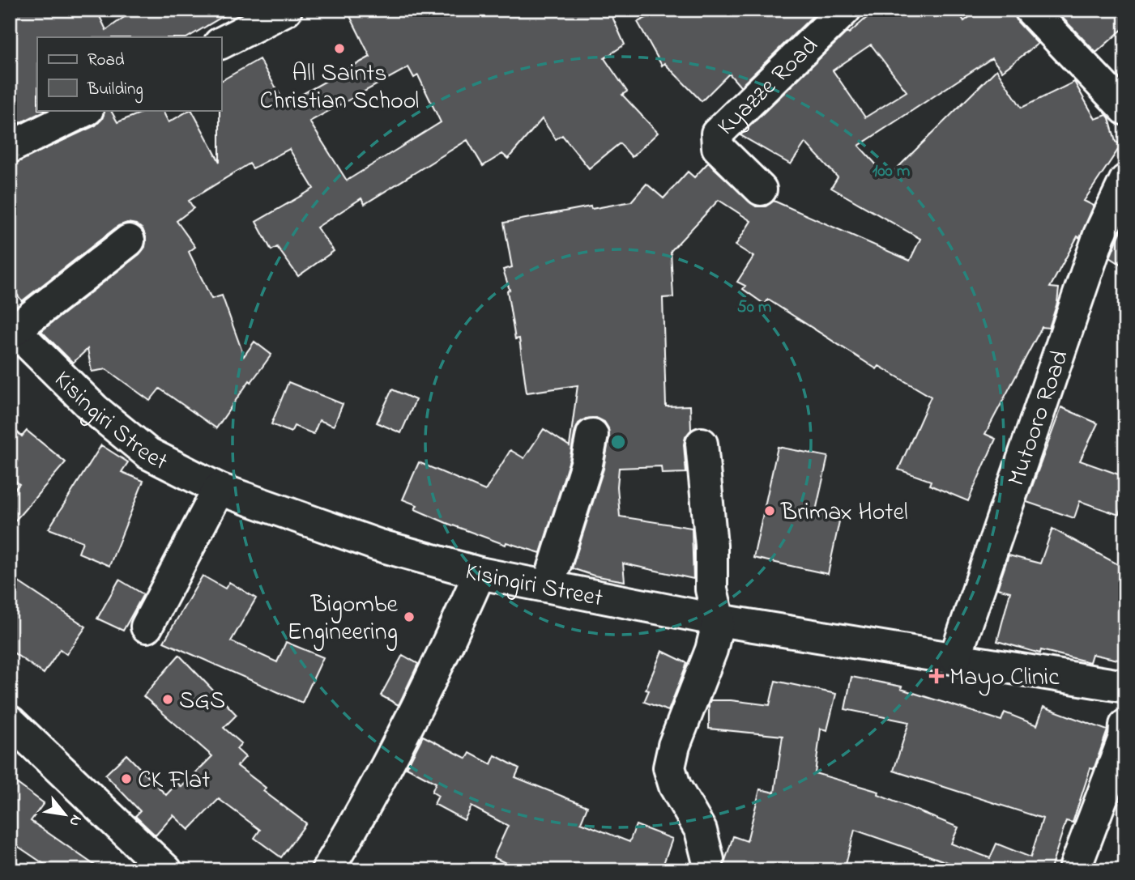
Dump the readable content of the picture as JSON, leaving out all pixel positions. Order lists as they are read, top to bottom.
{
  "streets": {
    "street": ["Kyazze Road", "Kisingiri Street", "Mutooro Road"]
  },
  "crossings": [
    ["Kisingiri Street", "Mutooro Road"]
  ],
  "places": {
    "other": [
      "All Saints Christian School",
      "Brimax Hotel",
      "Bigombe Engineering",
      "SGS",
      "CK Flat"
    ],
    "health": ["Mayo Clinic"]
  },
  "legend": ["Road", "Building"],
  "north": "bottom right",
  "rings": ["100 m", "50 m"]
}
